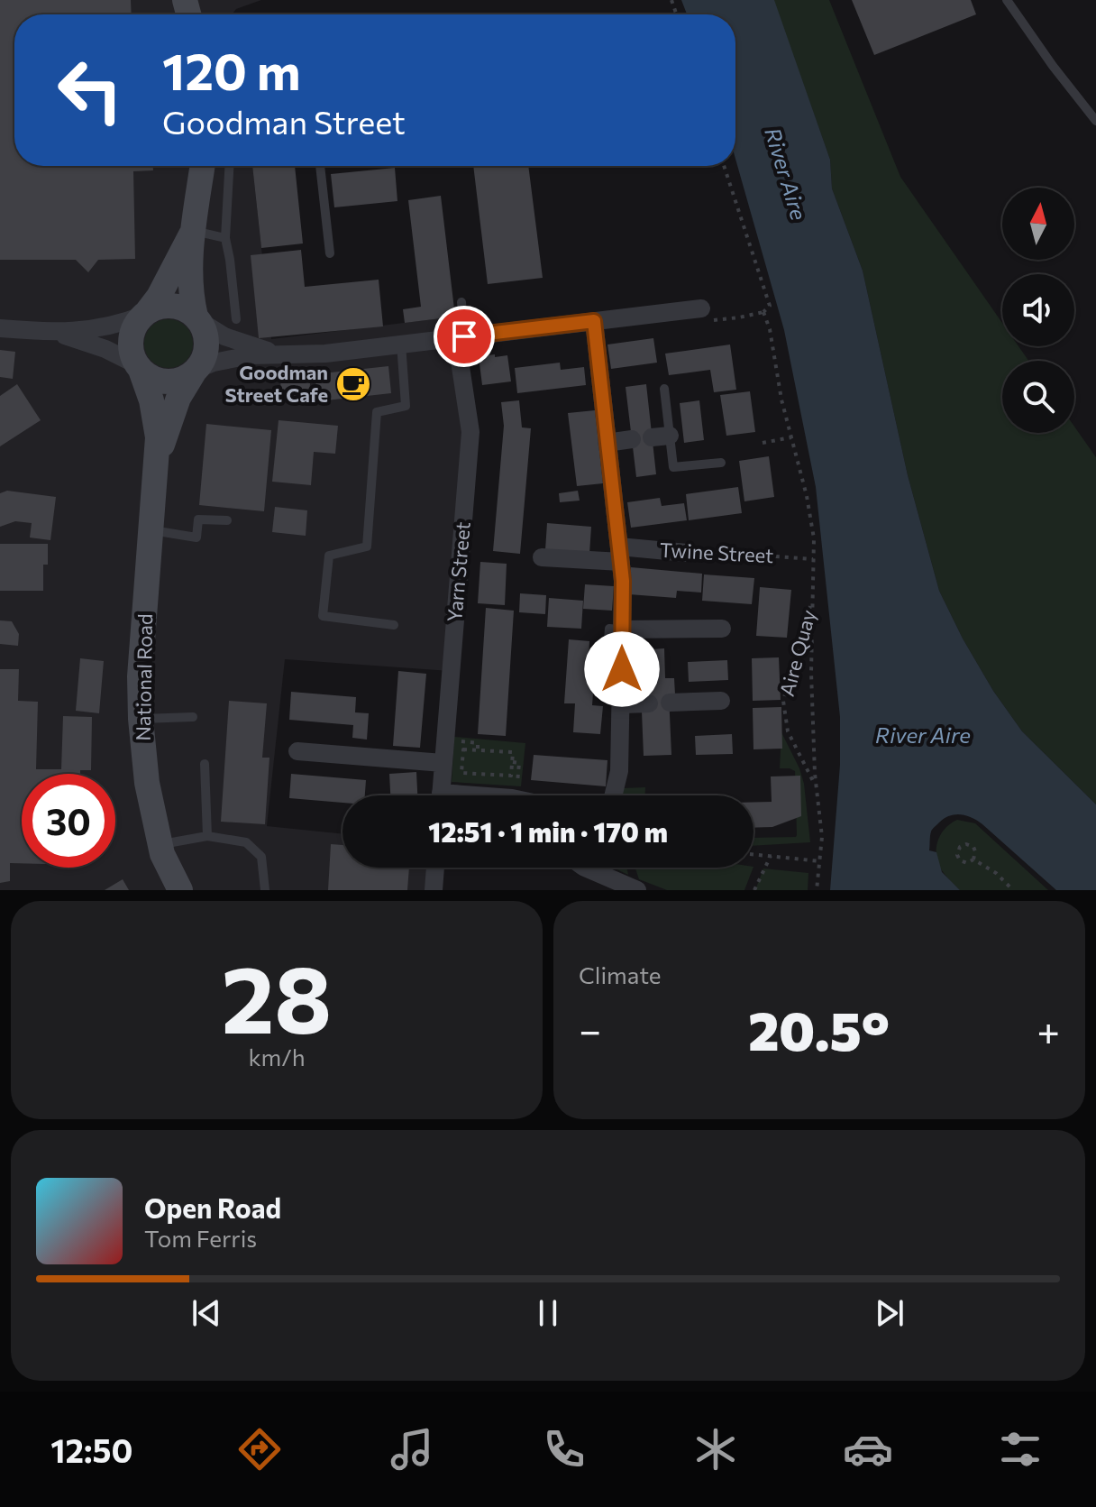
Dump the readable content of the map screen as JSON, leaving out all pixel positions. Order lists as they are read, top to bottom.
{
  "streets": {
    "street": ["Twine Street", "Yarn Street", "National Road"],
    "path": ["Aire Quay"]
  },
  "water": ["River Aire"],
  "places": {
    "cafe": ["Goodman Street Cafe"]
  },
  "north": "top",
  "page": {
    "turn": ["120 m", "Goodman Street"],
    "limit": "30",
    "trip": "12:51 · 1 min · 170 m",
    "tile": [
      ["28", "km/h"],
      "Climate"
    ],
    "heat": ["−", "20.5°", "+"],
    "song": ["Open Road", "Tom Ferris"],
    "tabs": "12:50"
  }
}
